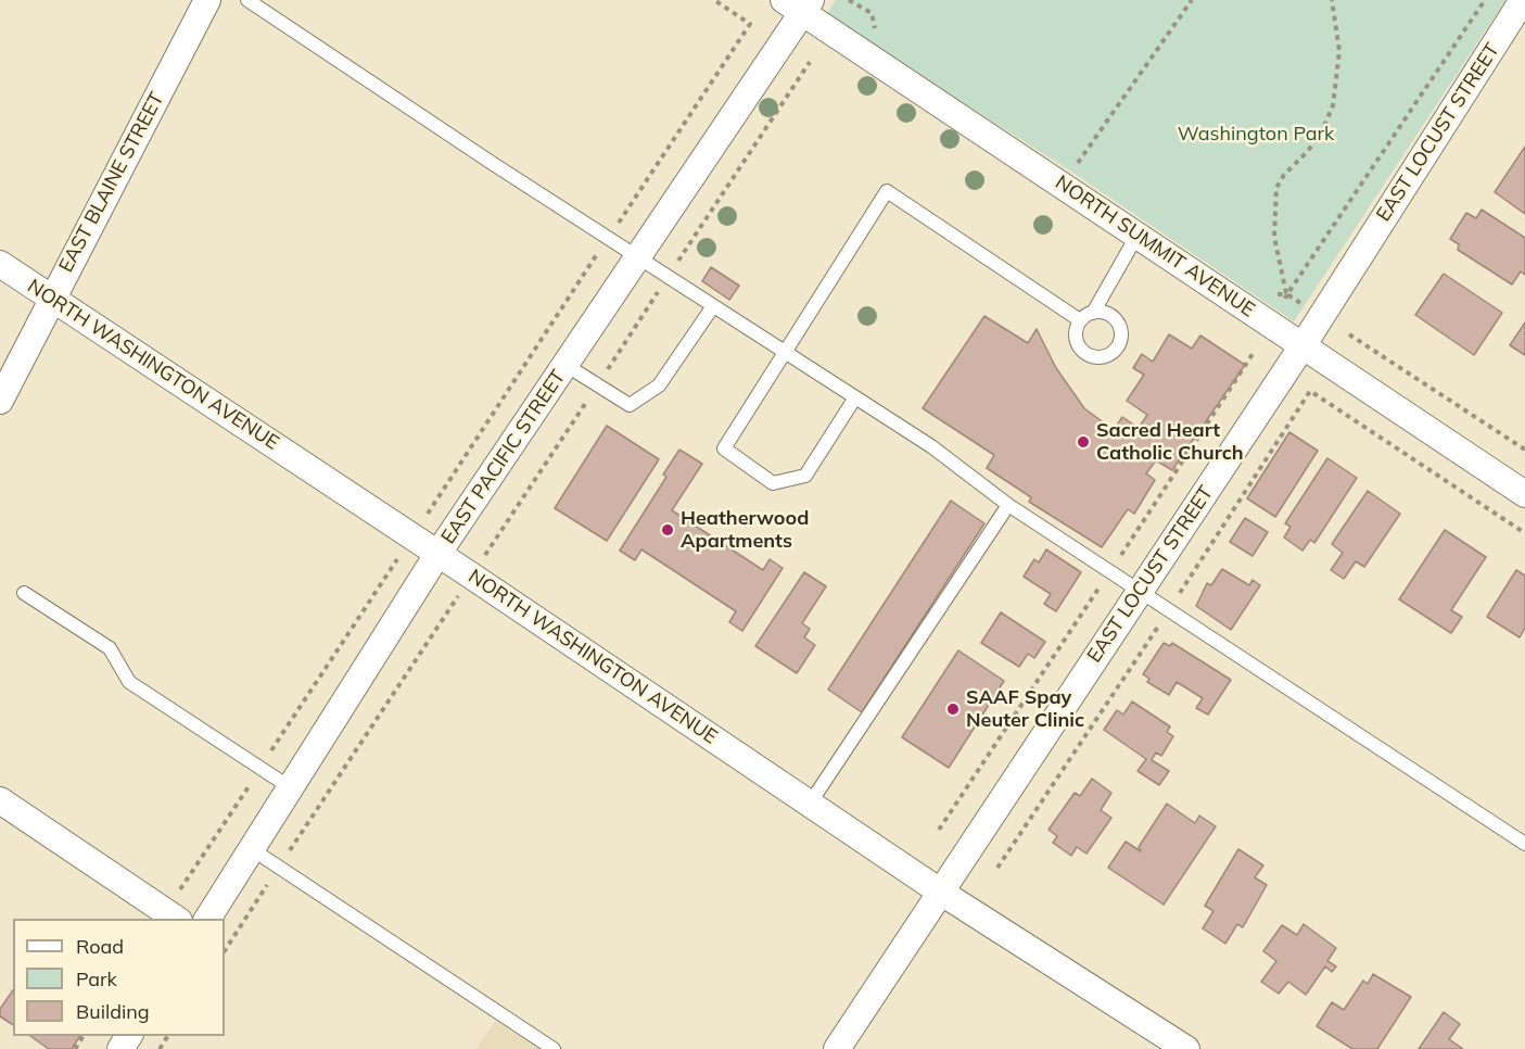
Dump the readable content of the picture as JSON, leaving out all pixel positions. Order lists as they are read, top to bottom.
{
  "streets": {
    "street": [
      "EAST LOCUST STREET",
      "EAST BLAINE STREET",
      "NORTH SUMMIT AVENUE",
      "NORTH WASHINGTON AVENUE",
      "EAST PACIFIC STREET"
    ]
  },
  "crossings": [
    ["EAST LOCUST STREET", "NORTH SUMMIT AVENUE"],
    ["EAST LOCUST STREET", "NORTH WASHINGTON AVENUE"],
    ["EAST BLAINE STREET", "NORTH WASHINGTON AVENUE"],
    ["NORTH SUMMIT AVENUE", "EAST PACIFIC STREET"],
    ["NORTH WASHINGTON AVENUE", "EAST PACIFIC STREET"]
  ],
  "parks": ["Washington Park"],
  "places": ["Sacred Heart Catholic Church", "Heatherwood Apartments", "SAAF Spay Neuter Clinic"],
  "legend": ["Road", "Park", "Building"]
}
